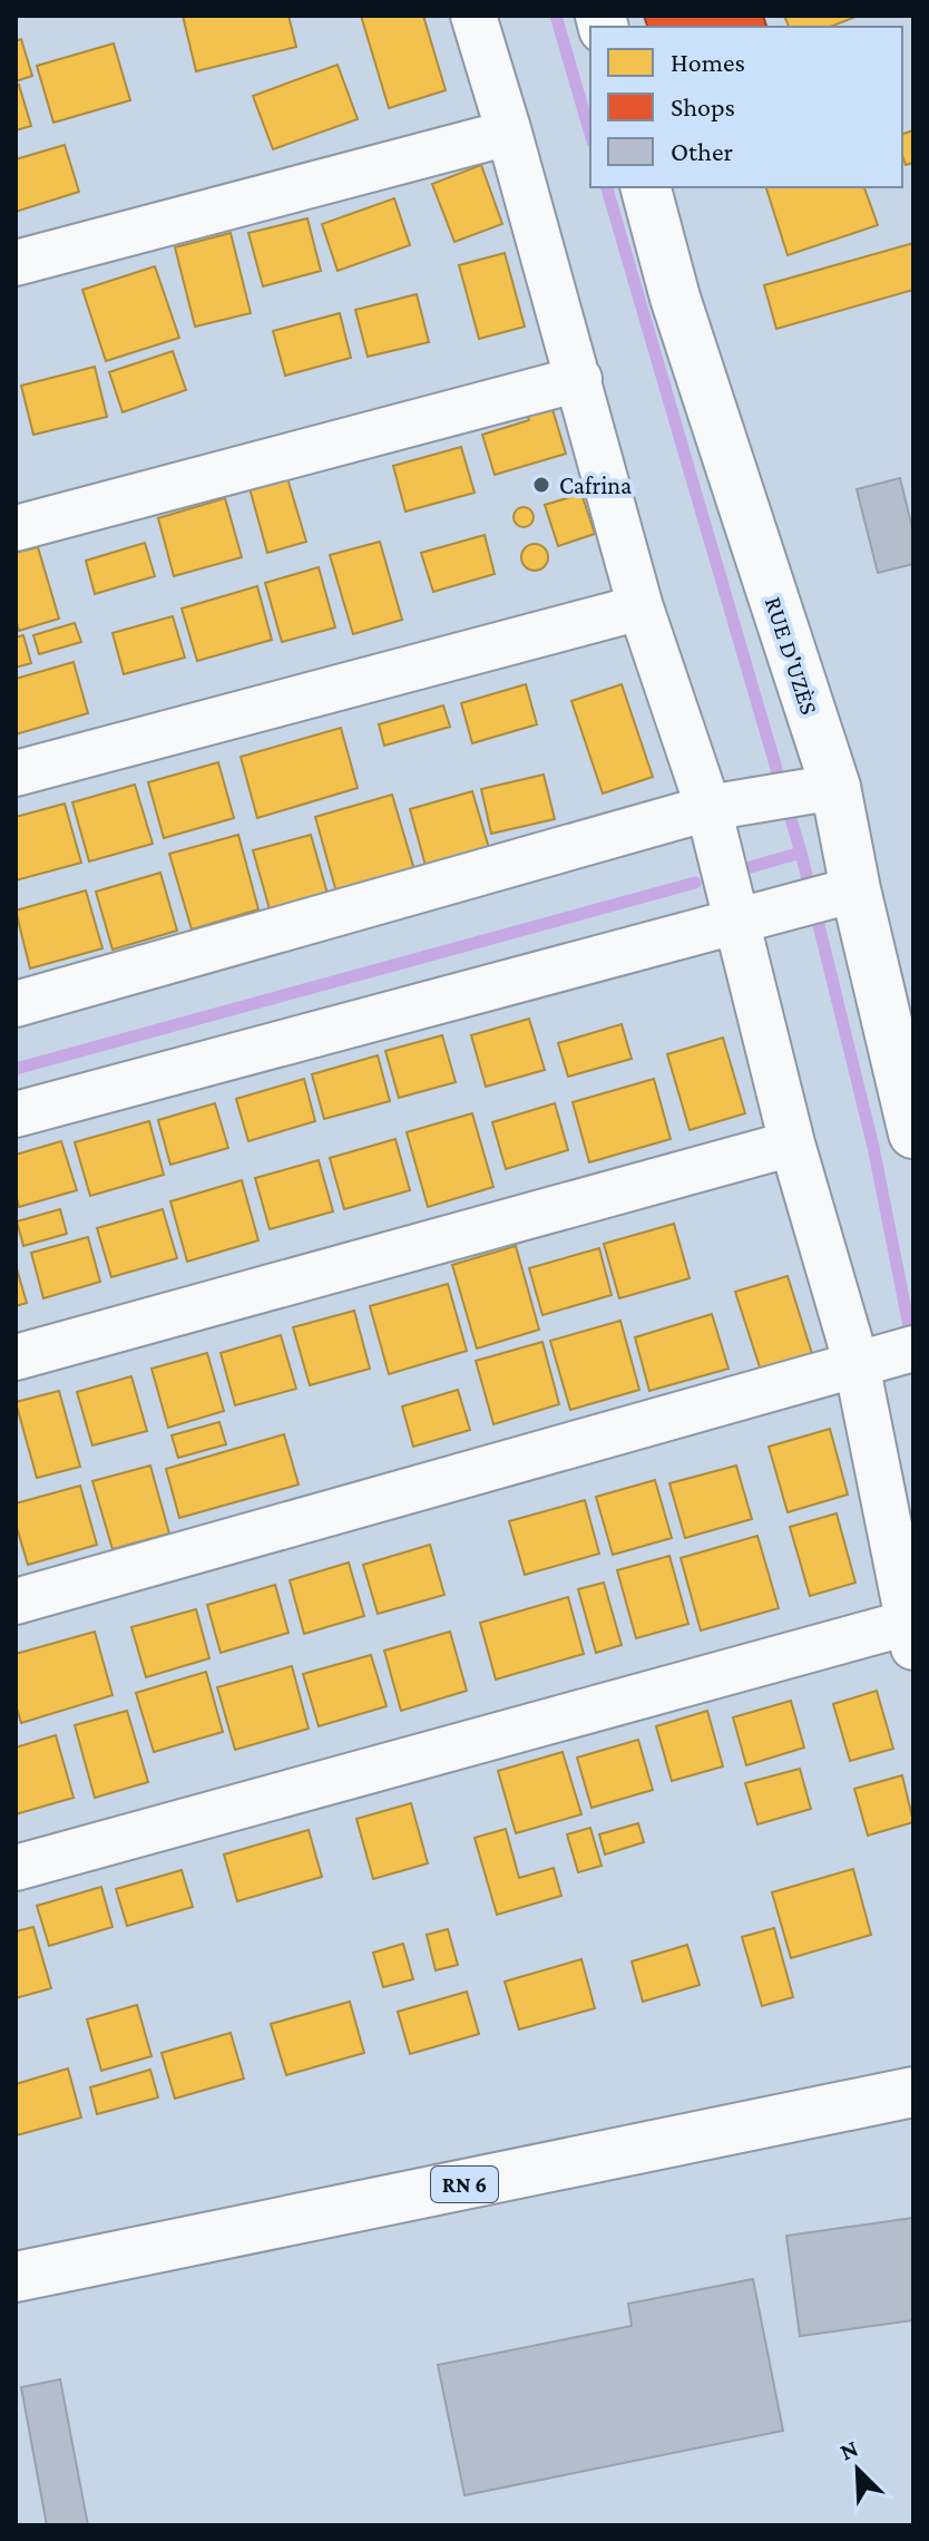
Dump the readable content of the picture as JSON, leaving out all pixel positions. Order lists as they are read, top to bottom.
{
  "streets": {
    "street": ["RUE D'UZÈS", "RN 6"]
  },
  "places": ["Cafrina"],
  "legend": ["Homes", "Shops", "Other"],
  "north": "top left"
}
